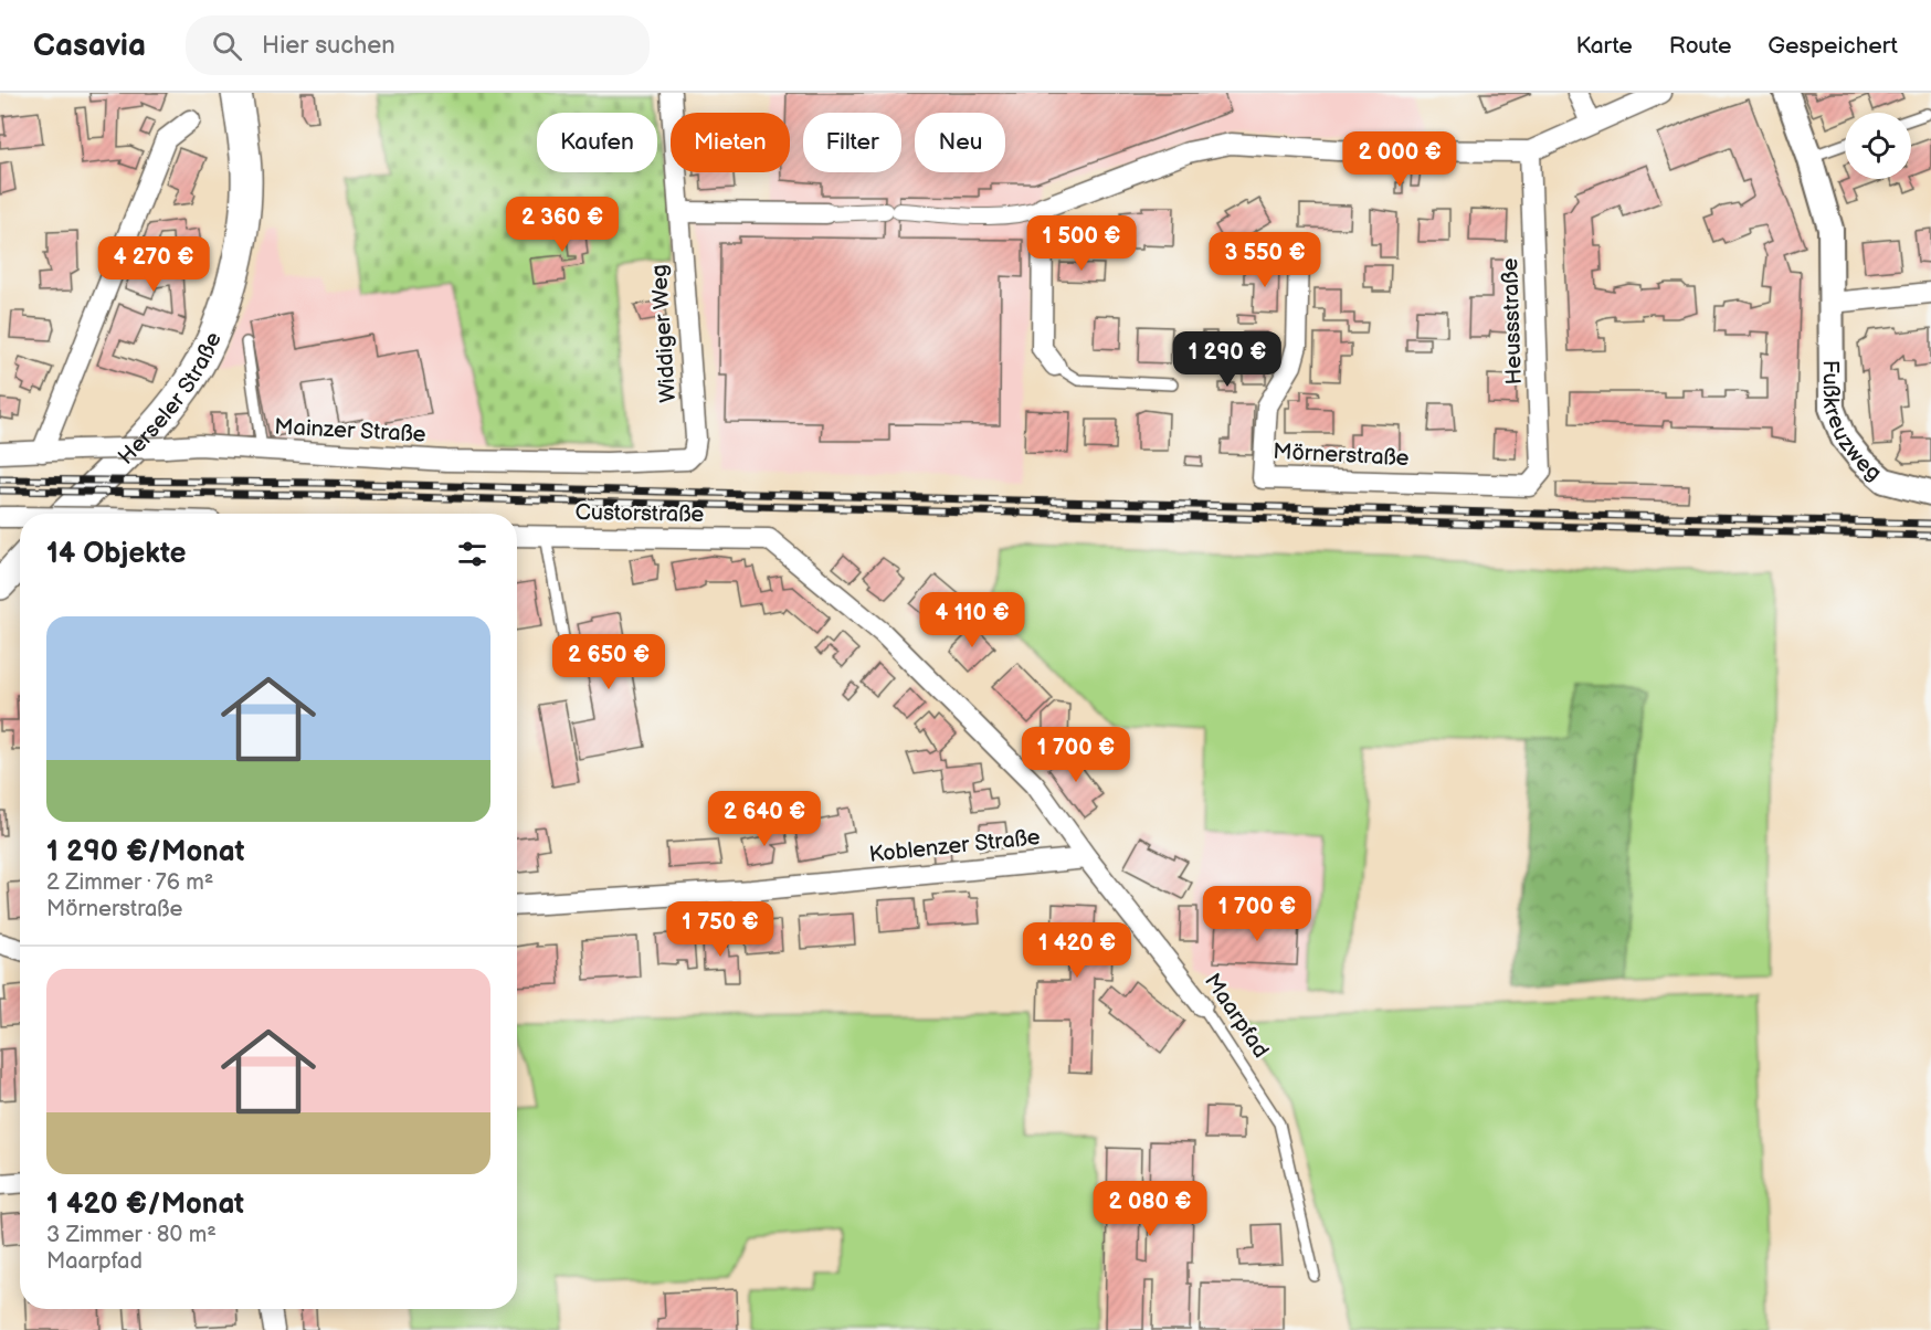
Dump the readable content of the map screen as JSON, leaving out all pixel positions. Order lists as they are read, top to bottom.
{
  "streets": {
    "main road": ["Herseler Straße"],
    "street": [
      "Heussstraße",
      "Widdiger Weg",
      "Fußkreuzweg",
      "Mainzer Straße",
      "Mörnerstraße",
      "Custorstraße",
      "Koblenzer Straße",
      "Maarpfad"
    ]
  },
  "crossings": [
    ["Heussstraße", "Mörnerstraße"],
    ["Widdiger Weg", "Mainzer Straße"],
    ["Custorstraße", "Maarpfad"],
    ["Koblenzer Straße", "Maarpfad"]
  ],
  "page": {
    "header": "Casavia",
    "search": "Hier suchen",
    "nav": ["Karte", "Route", "Gespeichert"],
    "chip": [
      "Kaufen",
      "Mieten",
      "Filter",
      "Neu"
    ],
    "price": [
      "2 000 €",
      "2 360 €",
      "1 500 €",
      "3 550 €",
      "4 270 €",
      "1 290 €",
      "4 110 €",
      "2 650 €",
      "1 700 €",
      "2 640 €",
      "1 700 €",
      "1 750 €",
      "1 420 €",
      "2 080 €"
    ],
    "heading": "14 Objekte",
    "list": [
      {
        "name": "1 290 €/Monat",
        "note": "2 Zimmer · 76 m² · Mörnerstraße"
      },
      {
        "name": "1 420 €/Monat",
        "note": "3 Zimmer · 80 m² · Maarpfad"
      }
    ]
  }
}
